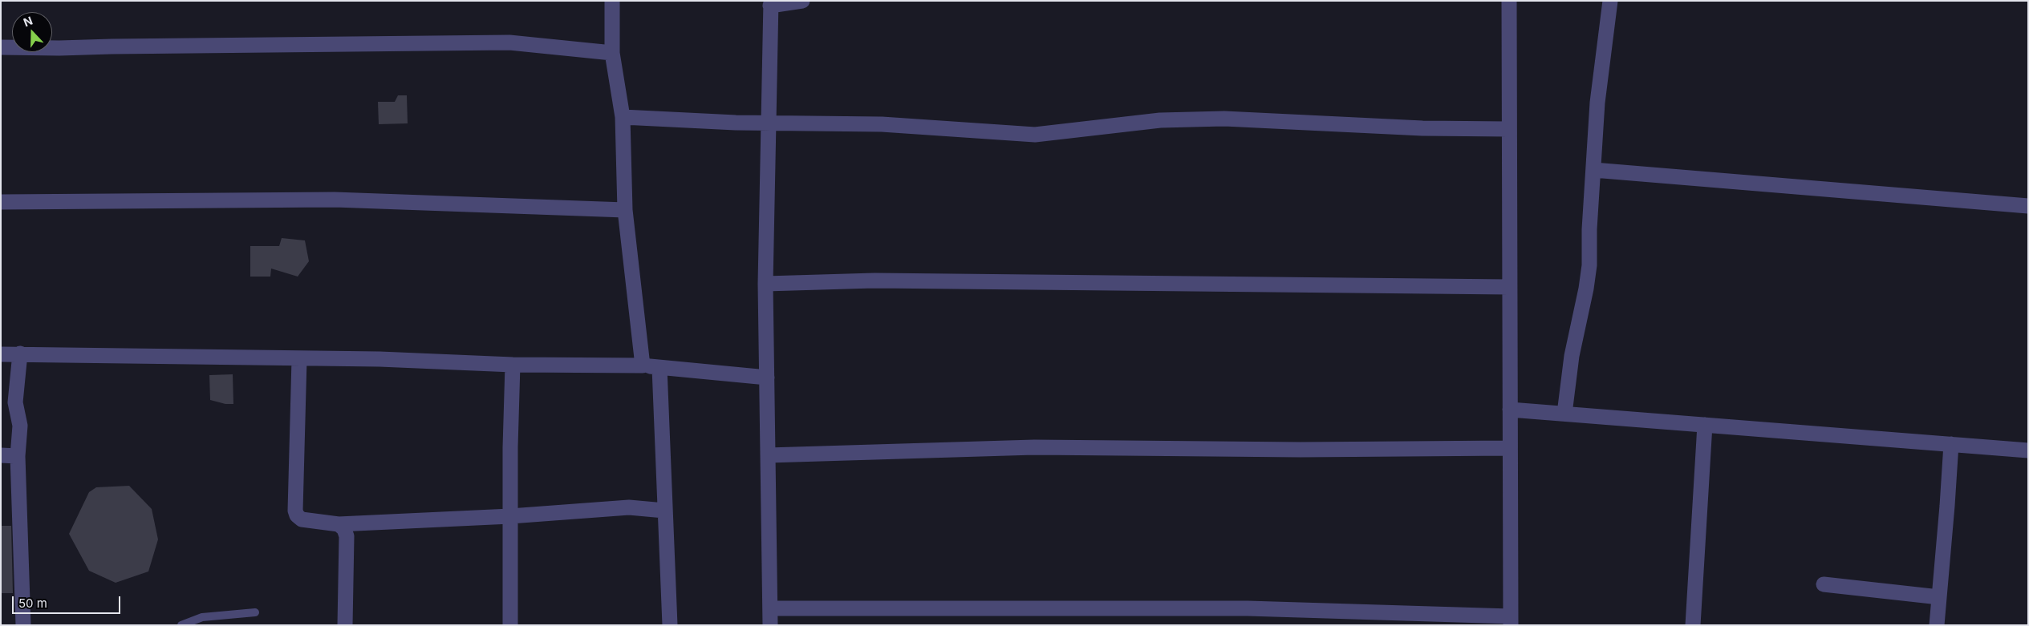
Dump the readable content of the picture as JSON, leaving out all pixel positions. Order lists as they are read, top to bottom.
{
  "scale_bar": "50 m",
  "north": "top"
}
